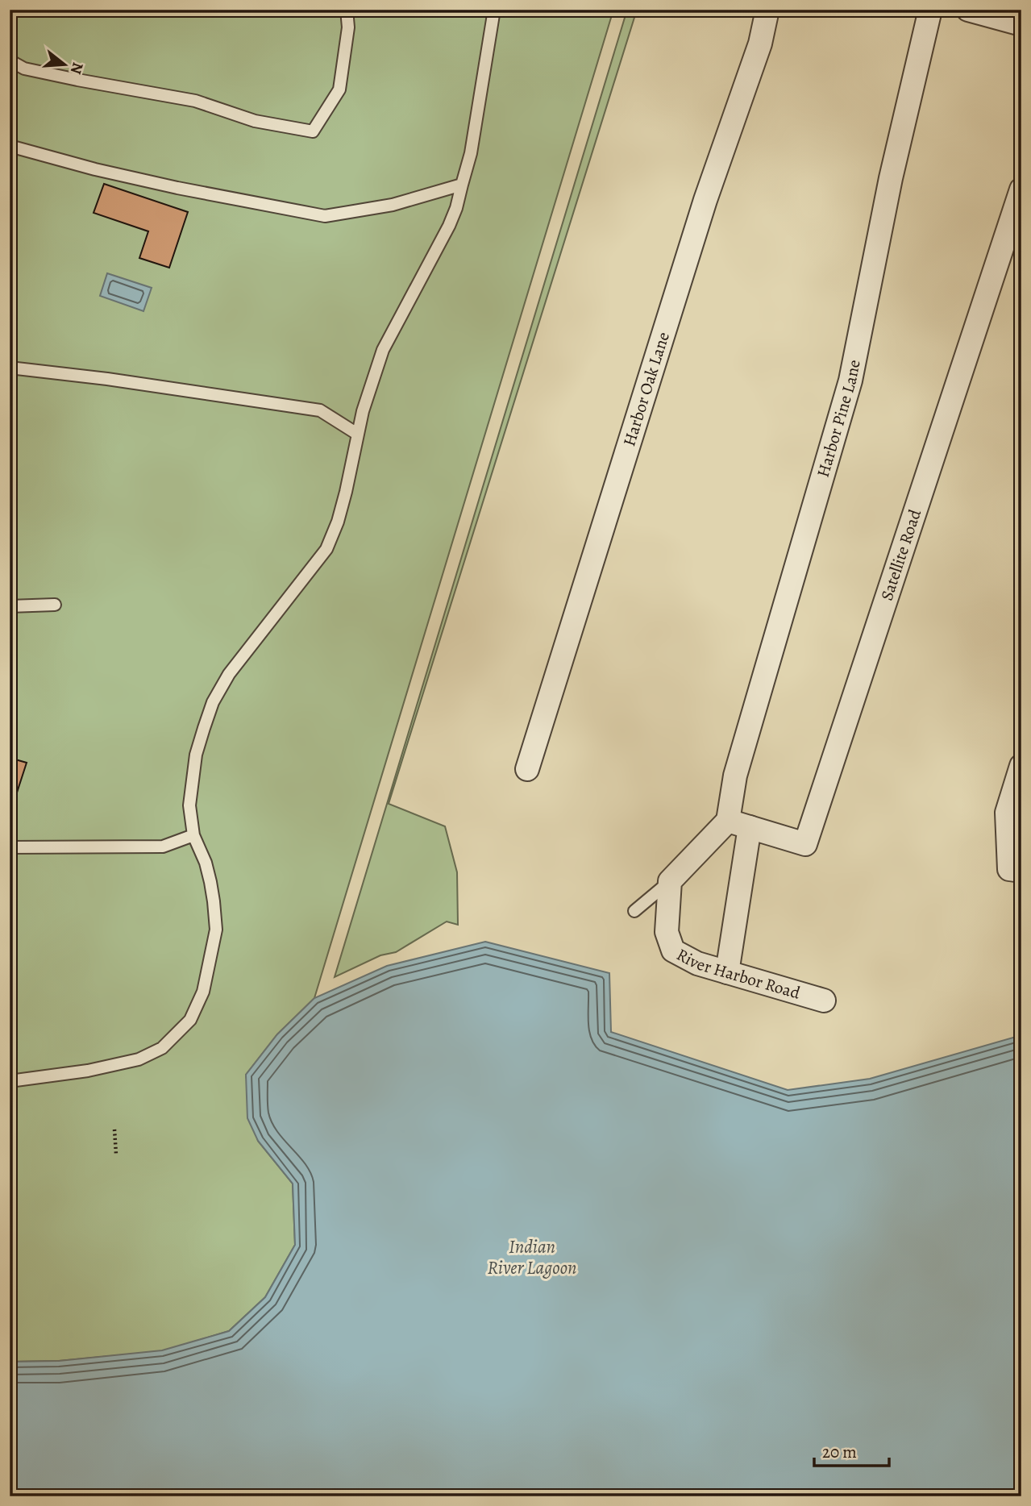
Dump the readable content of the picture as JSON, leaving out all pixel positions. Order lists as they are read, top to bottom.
{
  "streets": {
    "street": [
      "Harbor Oak Lane",
      "Harbor Pine Lane",
      "Satellite Road",
      "River Harbor Road"
    ]
  },
  "crossings": [
    ["Harbor Pine Lane", "Satellite Road"],
    ["Harbor Pine Lane", "River Harbor Road"]
  ],
  "water": ["Indian River Lagoon"],
  "scale_bar": "20 m",
  "north": "right"
}
